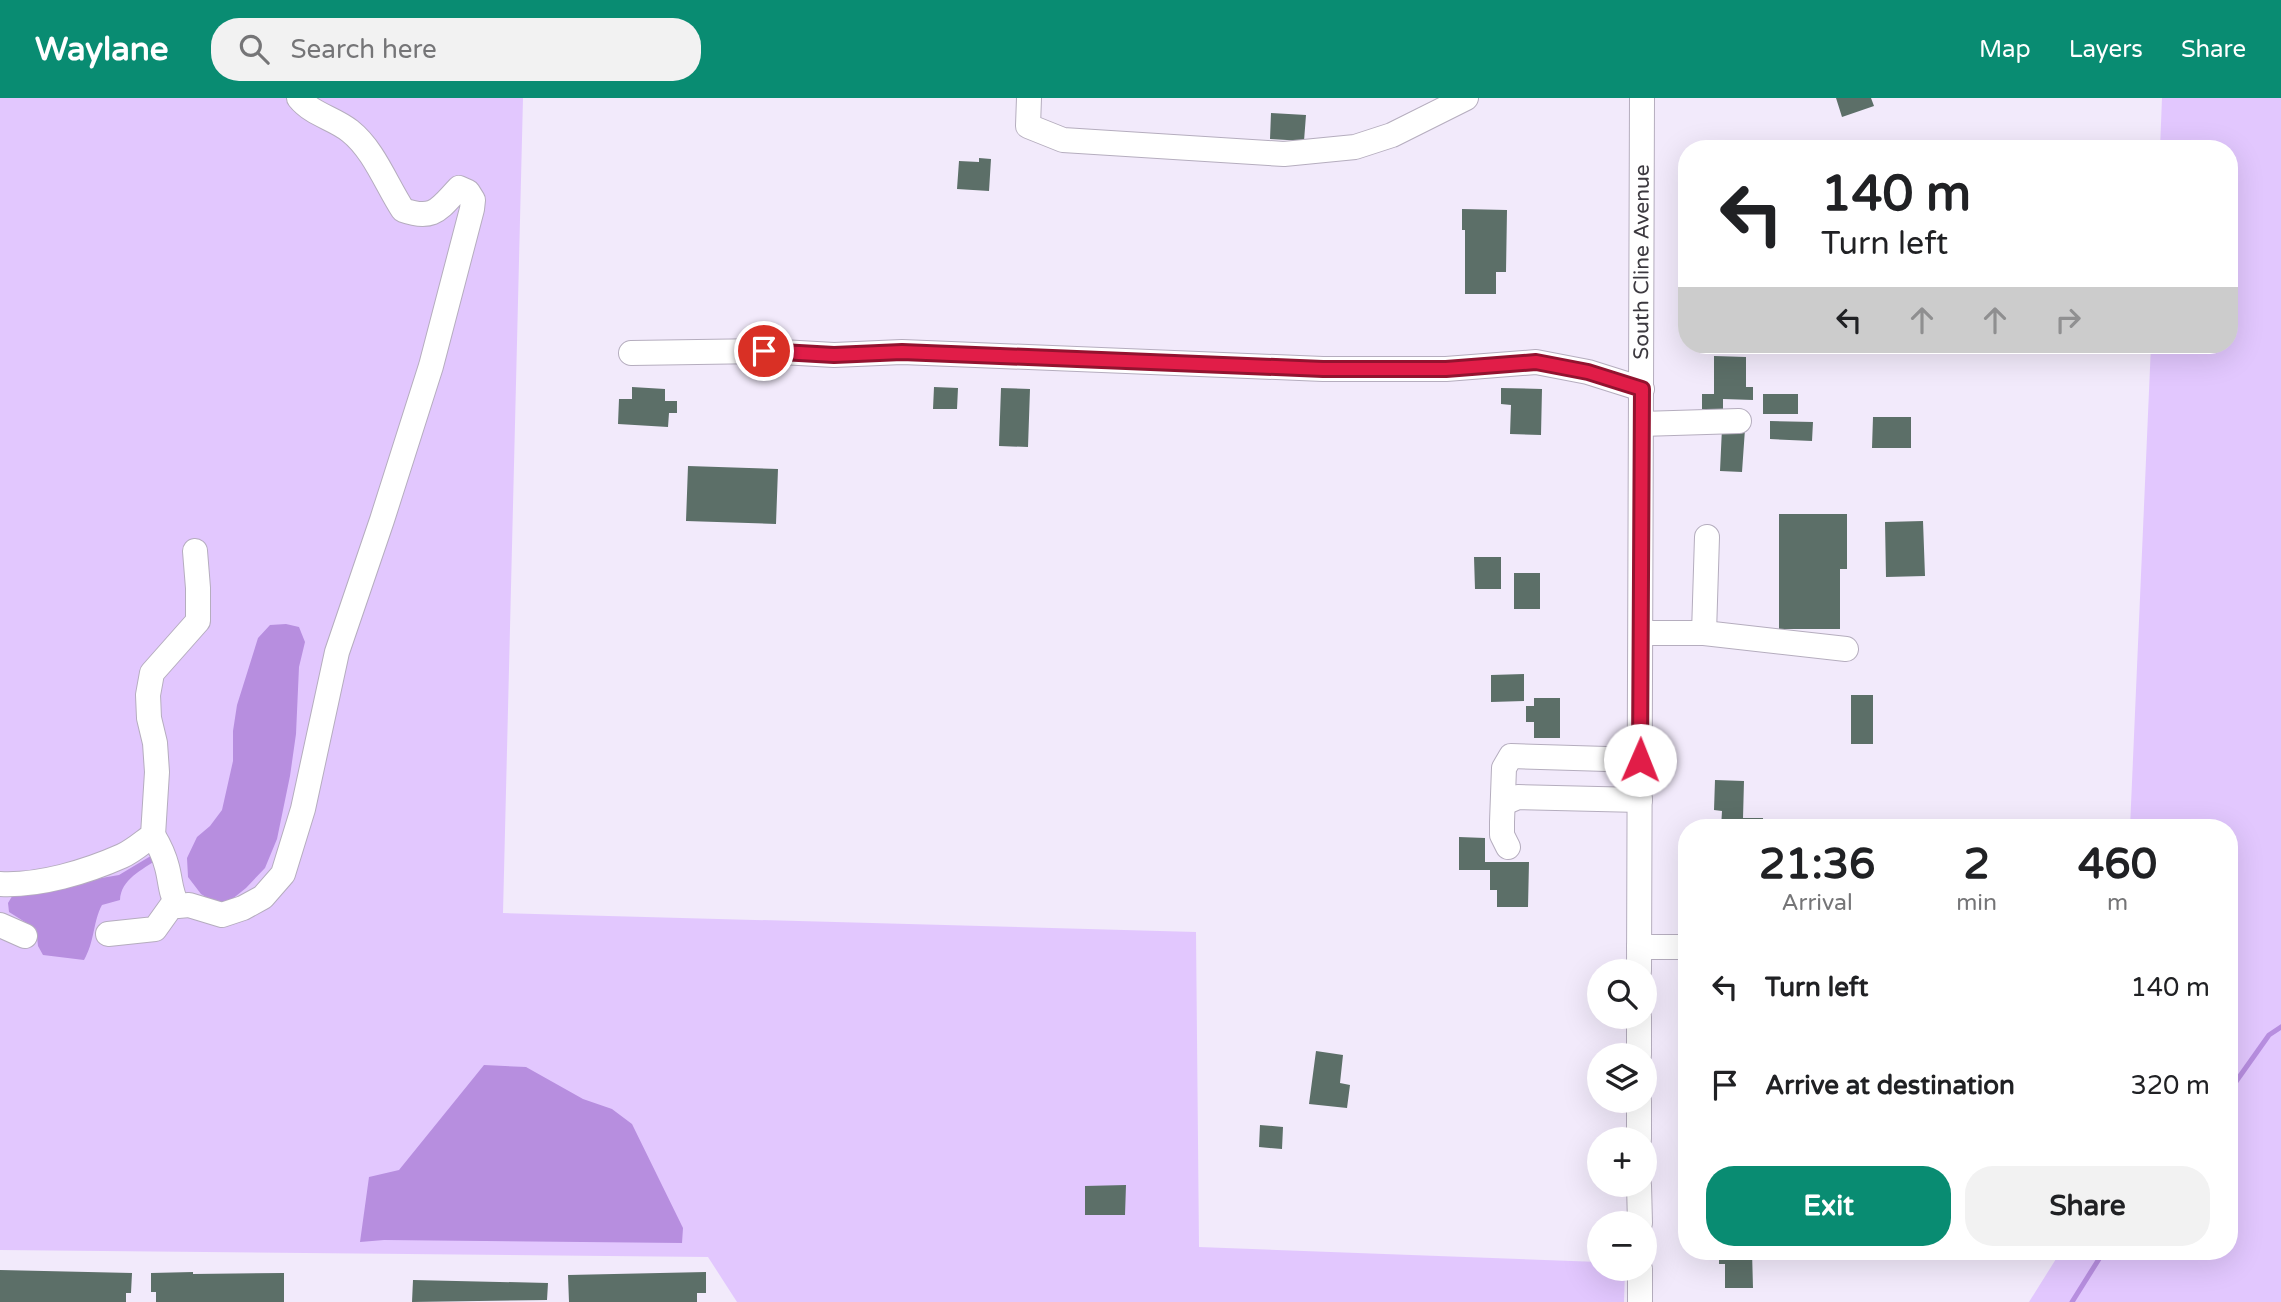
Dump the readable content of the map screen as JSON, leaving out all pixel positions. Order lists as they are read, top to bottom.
{
  "streets": {
    "street": ["South Cline Avenue"]
  },
  "page": {
    "header": "Waylane",
    "search": "Search here",
    "nav": ["Map", "Layers", "Share"],
    "turn": ["140 m", "Turn left"],
    "eta": [
      "21:36",
      "Arrival",
      "2",
      "min",
      "460",
      "m"
    ],
    "list": [
      {
        "name": "Turn left",
        "value": "140 m"
      },
      {
        "name": "Arrive at destination",
        "value": "320 m"
      }
    ],
    "map_buttons": ["+", "−"],
    "buttons": ["Exit", "Share"]
  }
}
